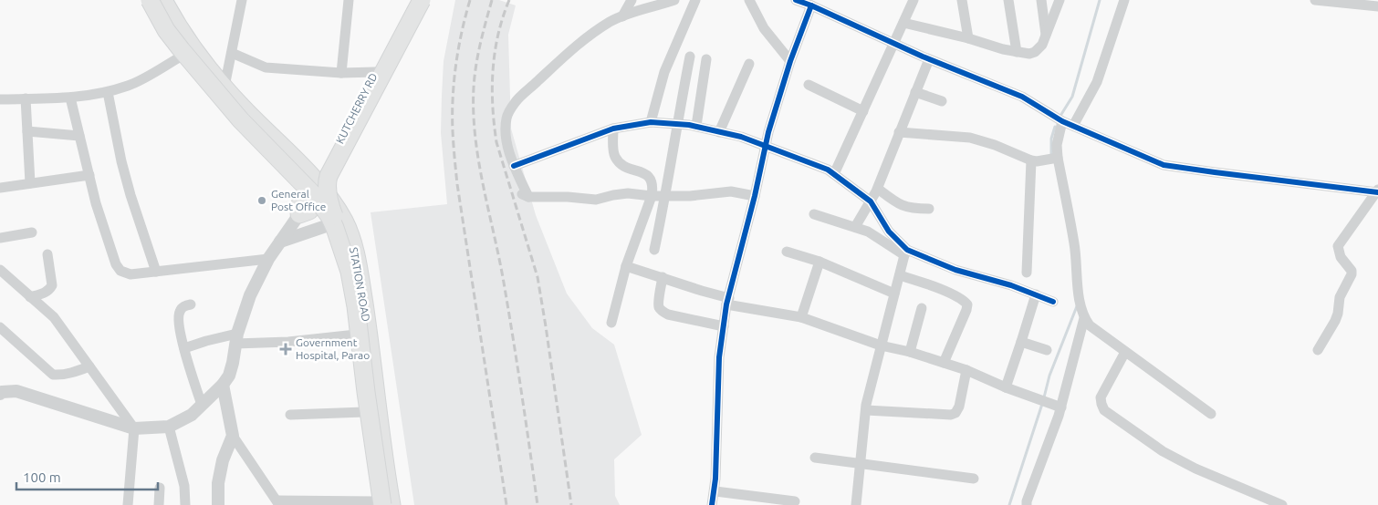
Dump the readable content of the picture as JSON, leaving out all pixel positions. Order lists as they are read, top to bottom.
{
  "streets": {
    "highway": ["KUTCHERRY RD", "STATION ROAD"]
  },
  "crossings": [
    ["KUTCHERRY RD", "STATION ROAD"]
  ],
  "places": {
    "other": ["General Post Office"],
    "health": ["Government Hospital, Parao"]
  },
  "scale_bar": "100 m"
}
